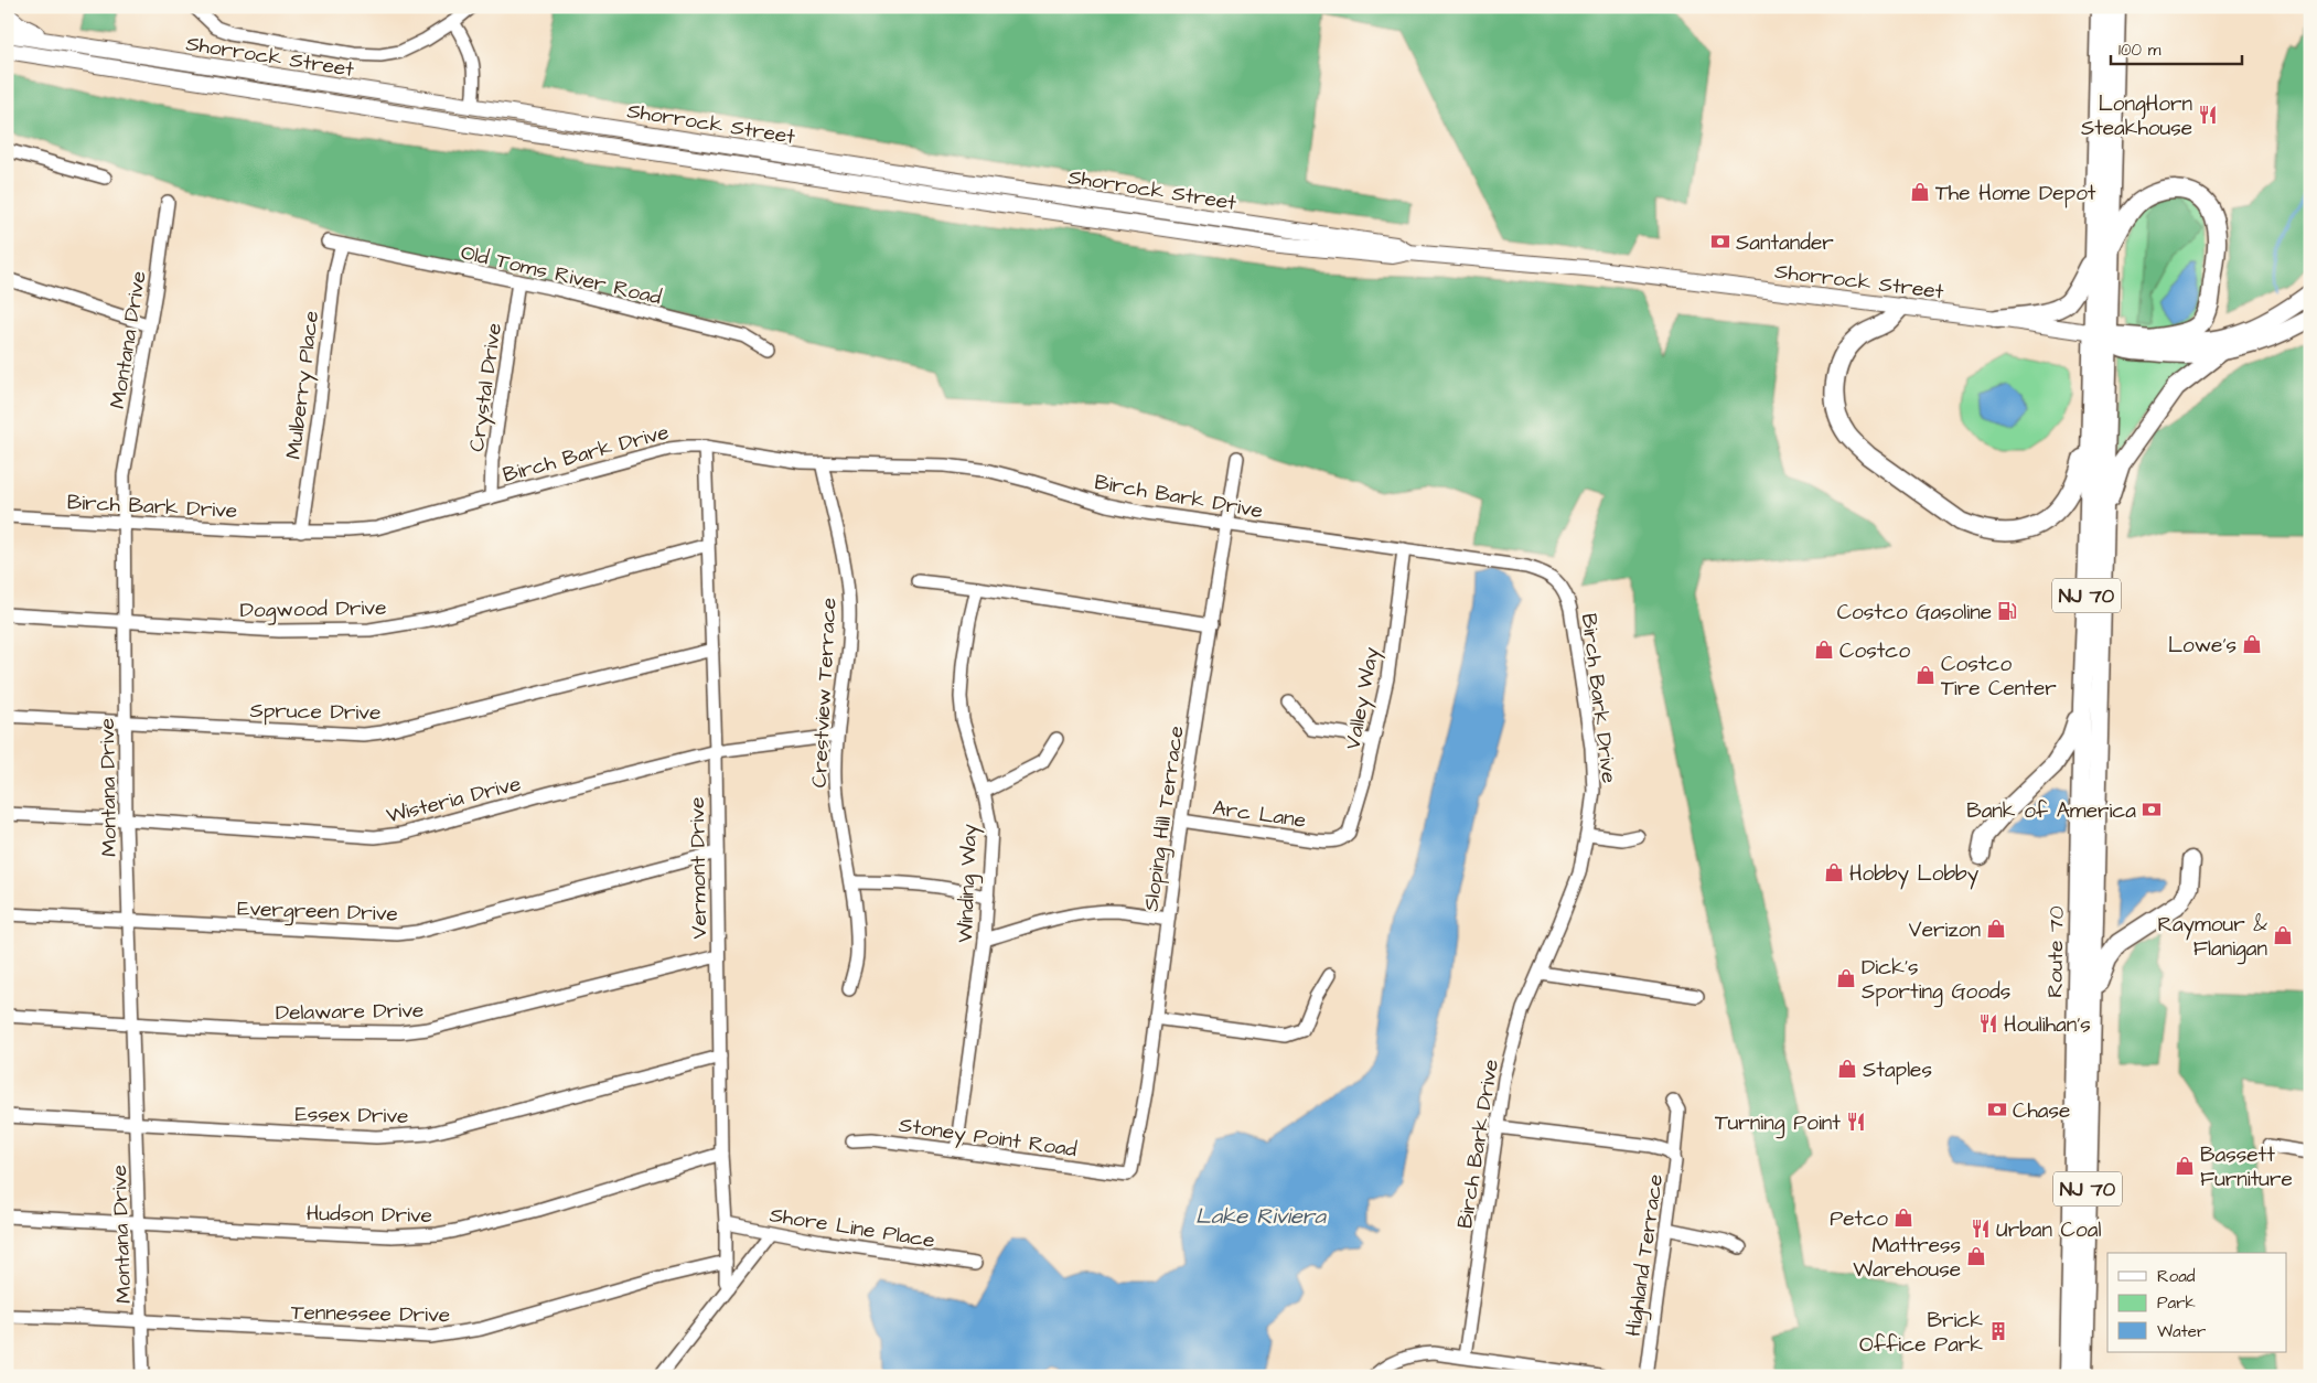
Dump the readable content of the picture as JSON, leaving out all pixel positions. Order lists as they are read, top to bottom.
{
  "streets": {
    "highway": ["NJ 70", "Route 70"],
    "main road": ["Shorrock Street"],
    "street": [
      "Old Toms River Road",
      "Montana Drive",
      "Mulberry Place",
      "Crystal Drive",
      "Birch Bark Drive",
      "Dogwood Drive",
      "Crestview Terrace",
      "Valley Way",
      "Spruce Drive",
      "Wisteria Drive",
      "Arc Lane",
      "Sloping Hill Terrace",
      "Vermont Drive",
      "Winding Way",
      "Evergreen Drive",
      "Delaware Drive",
      "Essex Drive",
      "Stoney Point Road",
      "Hudson Drive",
      "Shore Line Place",
      "Highland Terrace",
      "Tennessee Drive"
    ]
  },
  "crossings": [
    ["Shorrock Street", "NJ 70"],
    ["Old Toms River Road", "Mulberry Place"],
    ["Old Toms River Road", "Crystal Drive"],
    ["Montana Drive", "Birch Bark Drive"],
    ["Montana Drive", "Dogwood Drive"],
    ["Montana Drive", "Spruce Drive"],
    ["Montana Drive", "Wisteria Drive"],
    ["Montana Drive", "Evergreen Drive"],
    ["Montana Drive", "Delaware Drive"],
    ["Montana Drive", "Essex Drive"],
    ["Montana Drive", "Hudson Drive"],
    ["Montana Drive", "Tennessee Drive"],
    ["Mulberry Place", "Birch Bark Drive"],
    ["Crystal Drive", "Birch Bark Drive"],
    ["Birch Bark Drive", "Crestview Terrace"],
    ["Birch Bark Drive", "Valley Way"],
    ["Birch Bark Drive", "Sloping Hill Terrace"],
    ["Birch Bark Drive", "Vermont Drive"],
    ["Birch Bark Drive", "Highland Terrace"],
    ["NJ 70", "Route 70"],
    ["Dogwood Drive", "Vermont Drive"],
    ["Crestview Terrace", "Wisteria Drive"],
    ["Valley Way", "Arc Lane"],
    ["Spruce Drive", "Vermont Drive"],
    ["Wisteria Drive", "Vermont Drive"],
    ["Arc Lane", "Sloping Hill Terrace"],
    ["Sloping Hill Terrace", "Stoney Point Road"],
    ["Vermont Drive", "Evergreen Drive"],
    ["Vermont Drive", "Delaware Drive"],
    ["Vermont Drive", "Essex Drive"],
    ["Vermont Drive", "Hudson Drive"],
    ["Vermont Drive", "Shore Line Place"],
    ["Vermont Drive", "Tennessee Drive"],
    ["Winding Way", "Stoney Point Road"]
  ],
  "water": ["Lake Riviera"],
  "places": {
    "restaurant": [
      "LongHorn Steakhouse",
      "Houlihan's",
      "Turning Point",
      "Urban Coal"
    ],
    "shop": [
      "The Home Depot",
      "Lowe's",
      "Costco",
      "Costco Tire Center",
      "Hobby Lobby",
      "Verizon",
      "Raymour & Flanigan",
      "Dick's Sporting Goods",
      "Staples",
      "Bassett Furniture",
      "Petco",
      "Mattress Warehouse"
    ],
    "bank": ["Santander", "Bank of America", "Chase"],
    "fuel station": ["Costco Gasoline"],
    "building": ["Brick Office Park"]
  },
  "legend": ["Road", "Park", "Water"],
  "scale_bar": "100 m"
}
